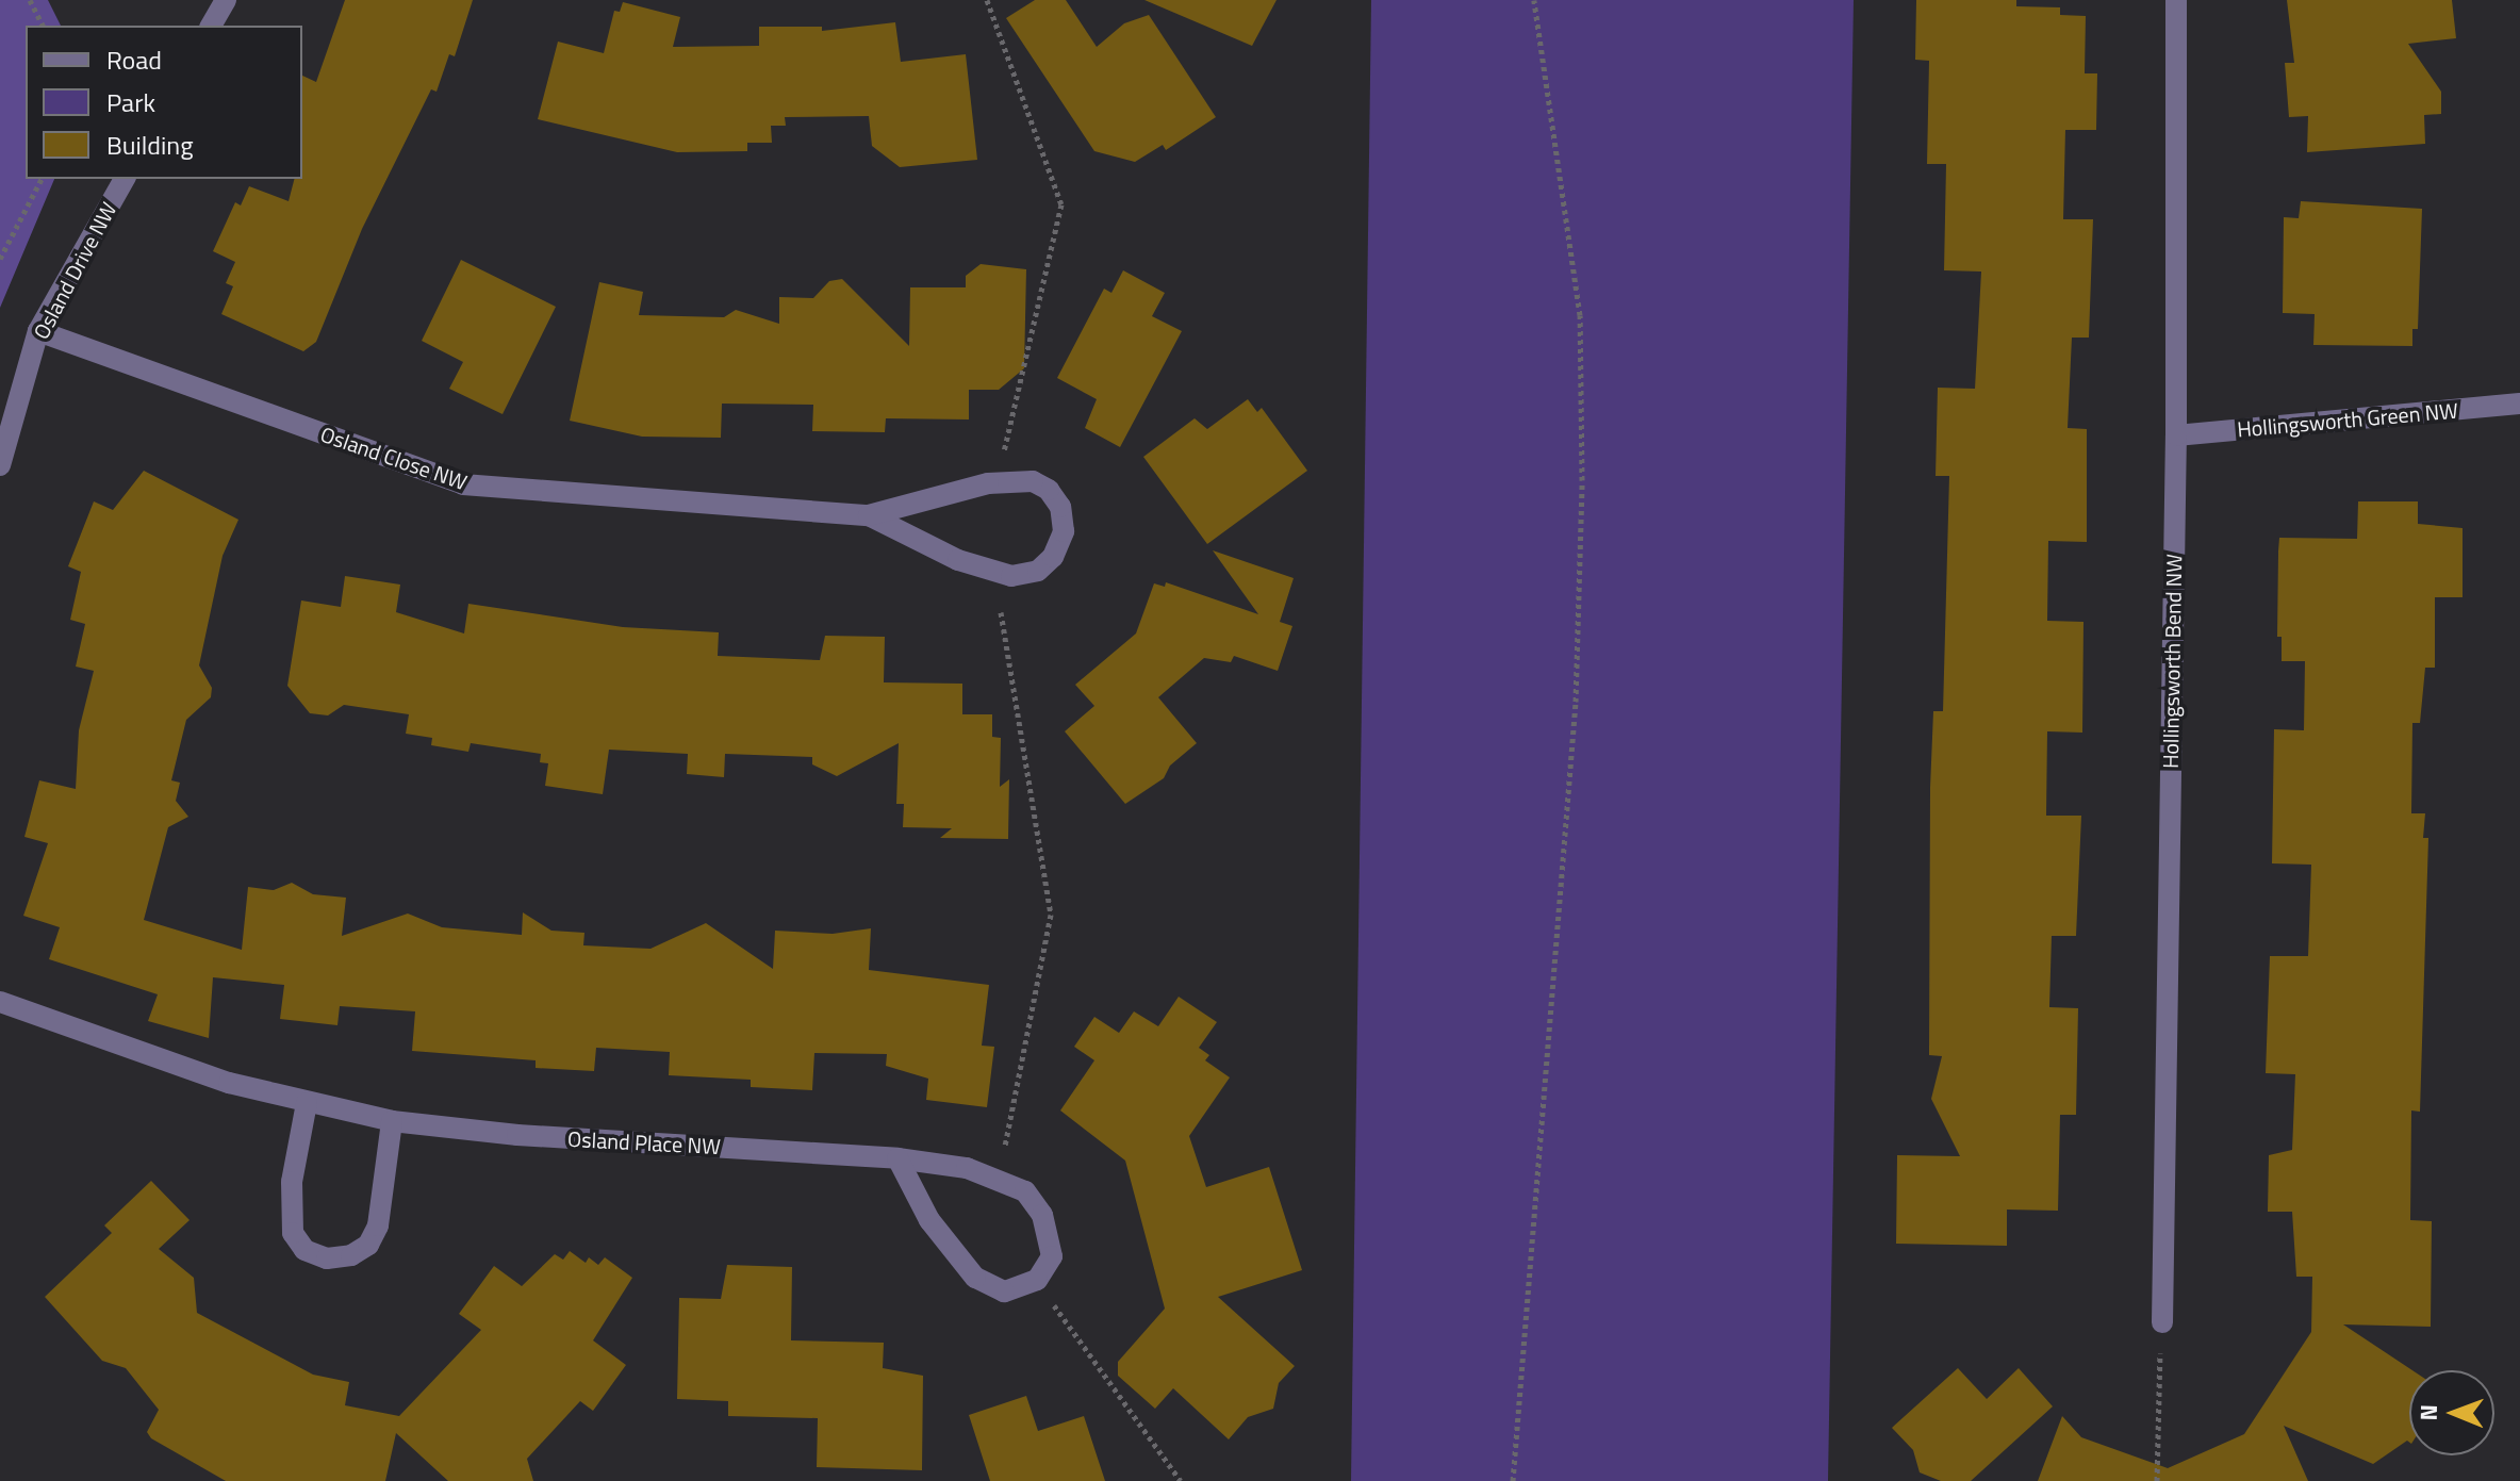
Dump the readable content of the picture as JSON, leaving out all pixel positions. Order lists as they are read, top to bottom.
{
  "streets": {
    "street": [
      "Osland Drive NW",
      "Hollingsworth Green NW",
      "Osland Close NW",
      "Hollingsworth Bend NW",
      "Osland Place NW"
    ]
  },
  "crossings": [
    ["Osland Drive NW", "Osland Close NW"],
    ["Hollingsworth Green NW", "Hollingsworth Bend NW"]
  ],
  "legend": ["Road", "Park", "Building"],
  "north": "left"
}
